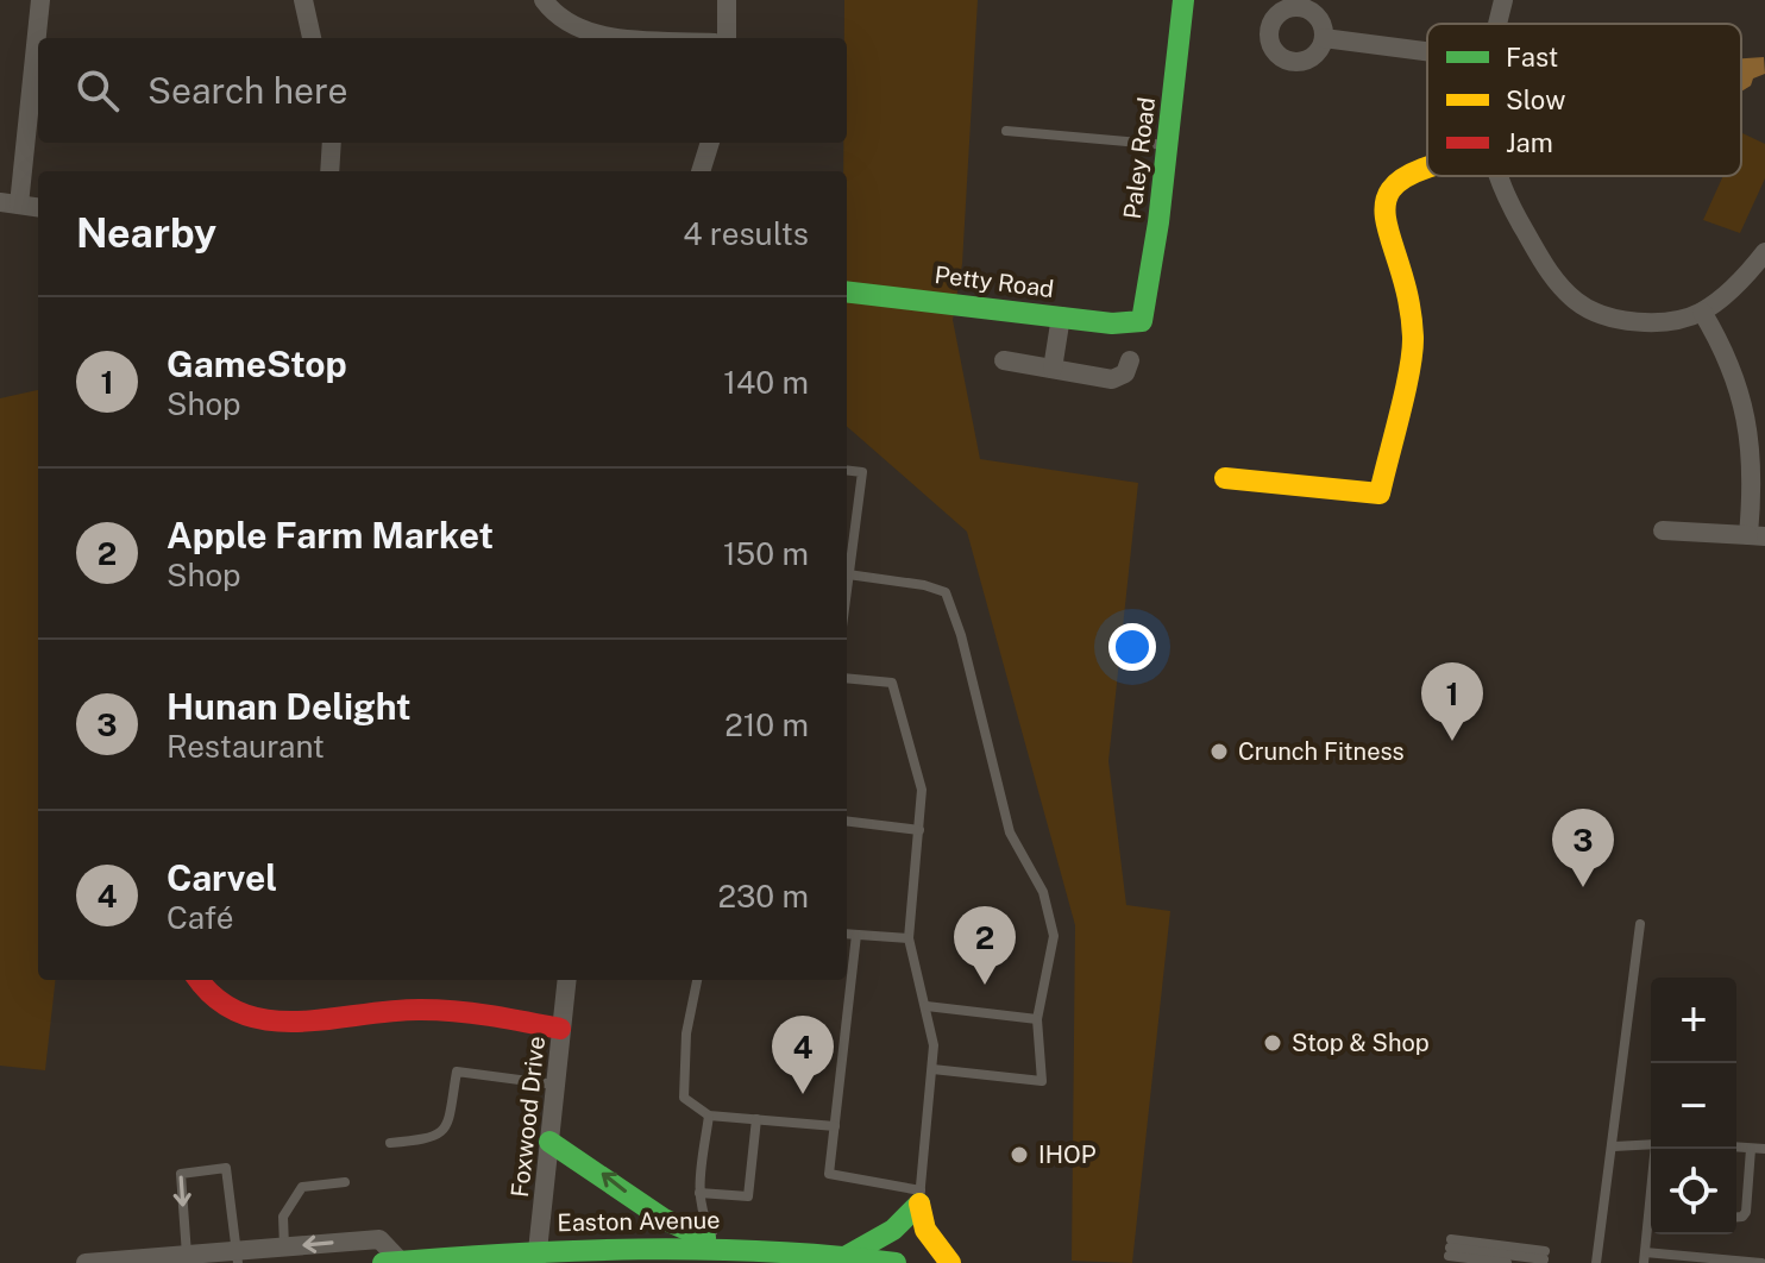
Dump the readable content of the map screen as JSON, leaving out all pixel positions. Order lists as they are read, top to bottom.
{
  "streets": {
    "street": [
      "Paley Road",
      "Petty Road",
      "Foxwood Drive",
      "Easton Avenue"
    ]
  },
  "crossings": [
    ["Paley Road", "Petty Road"],
    ["Foxwood Drive", "Easton Avenue"]
  ],
  "places": ["Crunch Fitness", "Stop & Shop", "IHOP"],
  "legend": ["Fast", "Slow", "Jam"],
  "page": {
    "search": "Search here",
    "heading": ["Nearby", "4 results"],
    "list": [
      {
        "mark": "1",
        "name": "GameStop",
        "note": "Shop",
        "value": "140 m"
      },
      {
        "mark": "2",
        "name": "Apple Farm Market",
        "note": "Shop",
        "value": "150 m"
      },
      {
        "mark": "3",
        "name": "Hunan Delight",
        "note": "Restaurant",
        "value": "210 m"
      },
      {
        "mark": "4",
        "name": "Carvel",
        "note": "Café",
        "value": "230 m"
      }
    ],
    "pins": [
      "1",
      "3",
      "2",
      "4"
    ],
    "map_buttons": ["+", "−"]
  }
}
